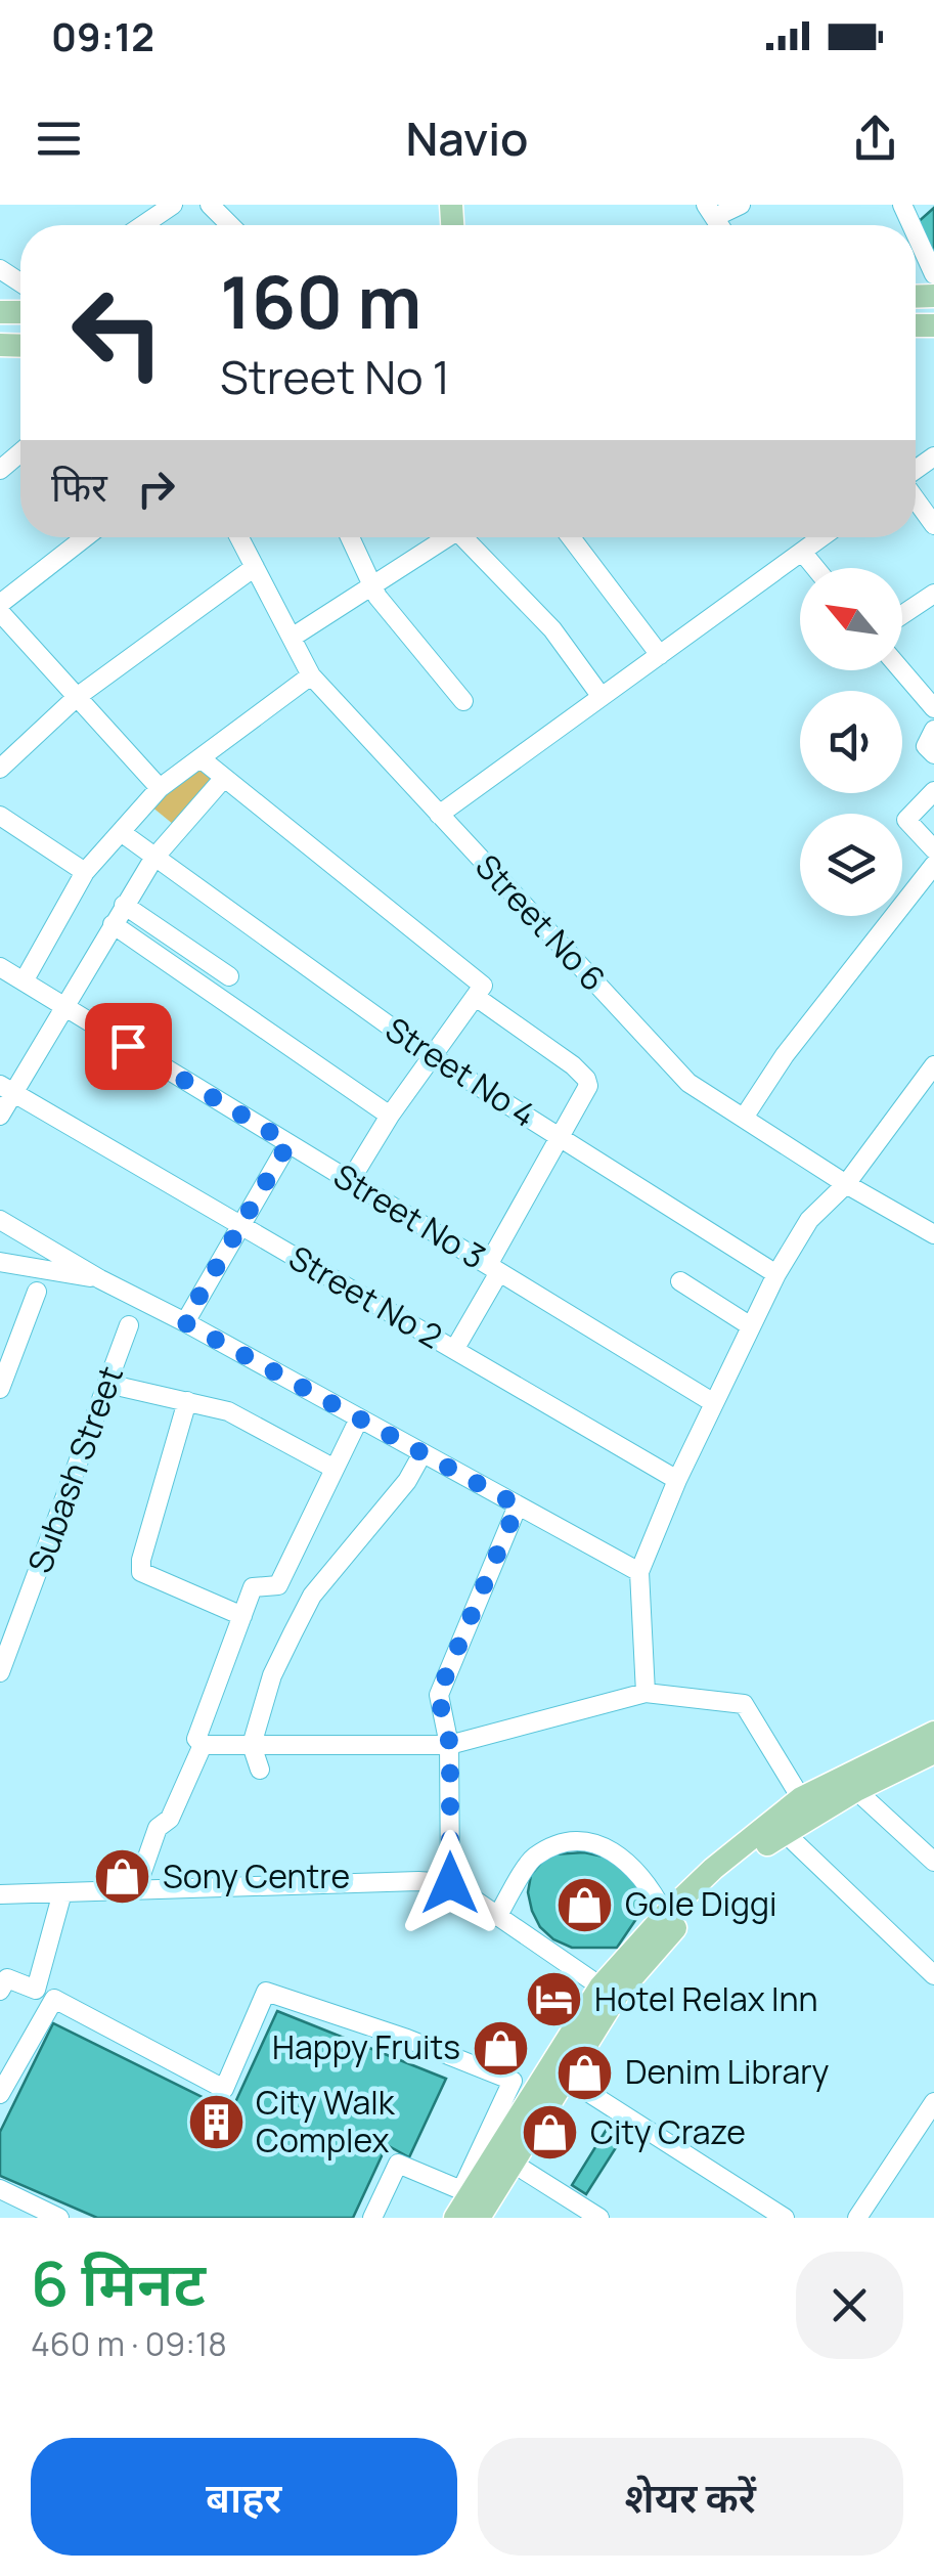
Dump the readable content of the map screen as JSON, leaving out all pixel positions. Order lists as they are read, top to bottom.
{
  "streets": {
    "street": [
      "Street No 6",
      "Street No 4",
      "Street No 3",
      "Street No 2",
      "Subash Street"
    ]
  },
  "places": {
    "shop": [
      "Sony Centre",
      "Gole Diggi",
      "Happy Fruits",
      "Denim Library",
      "City Craze"
    ],
    "hotel": ["Hotel Relax Inn"],
    "building": ["City Walk Complex"]
  },
  "north": "top left",
  "page": {
    "status": "09:12",
    "header": "Navio",
    "turn": ["160 m", "Street No 1"],
    "then": "फिर",
    "heading": ["6 मिनट", "460 m · 09:18"],
    "buttons": ["बाहर", "शेयर करें"]
  }
}
